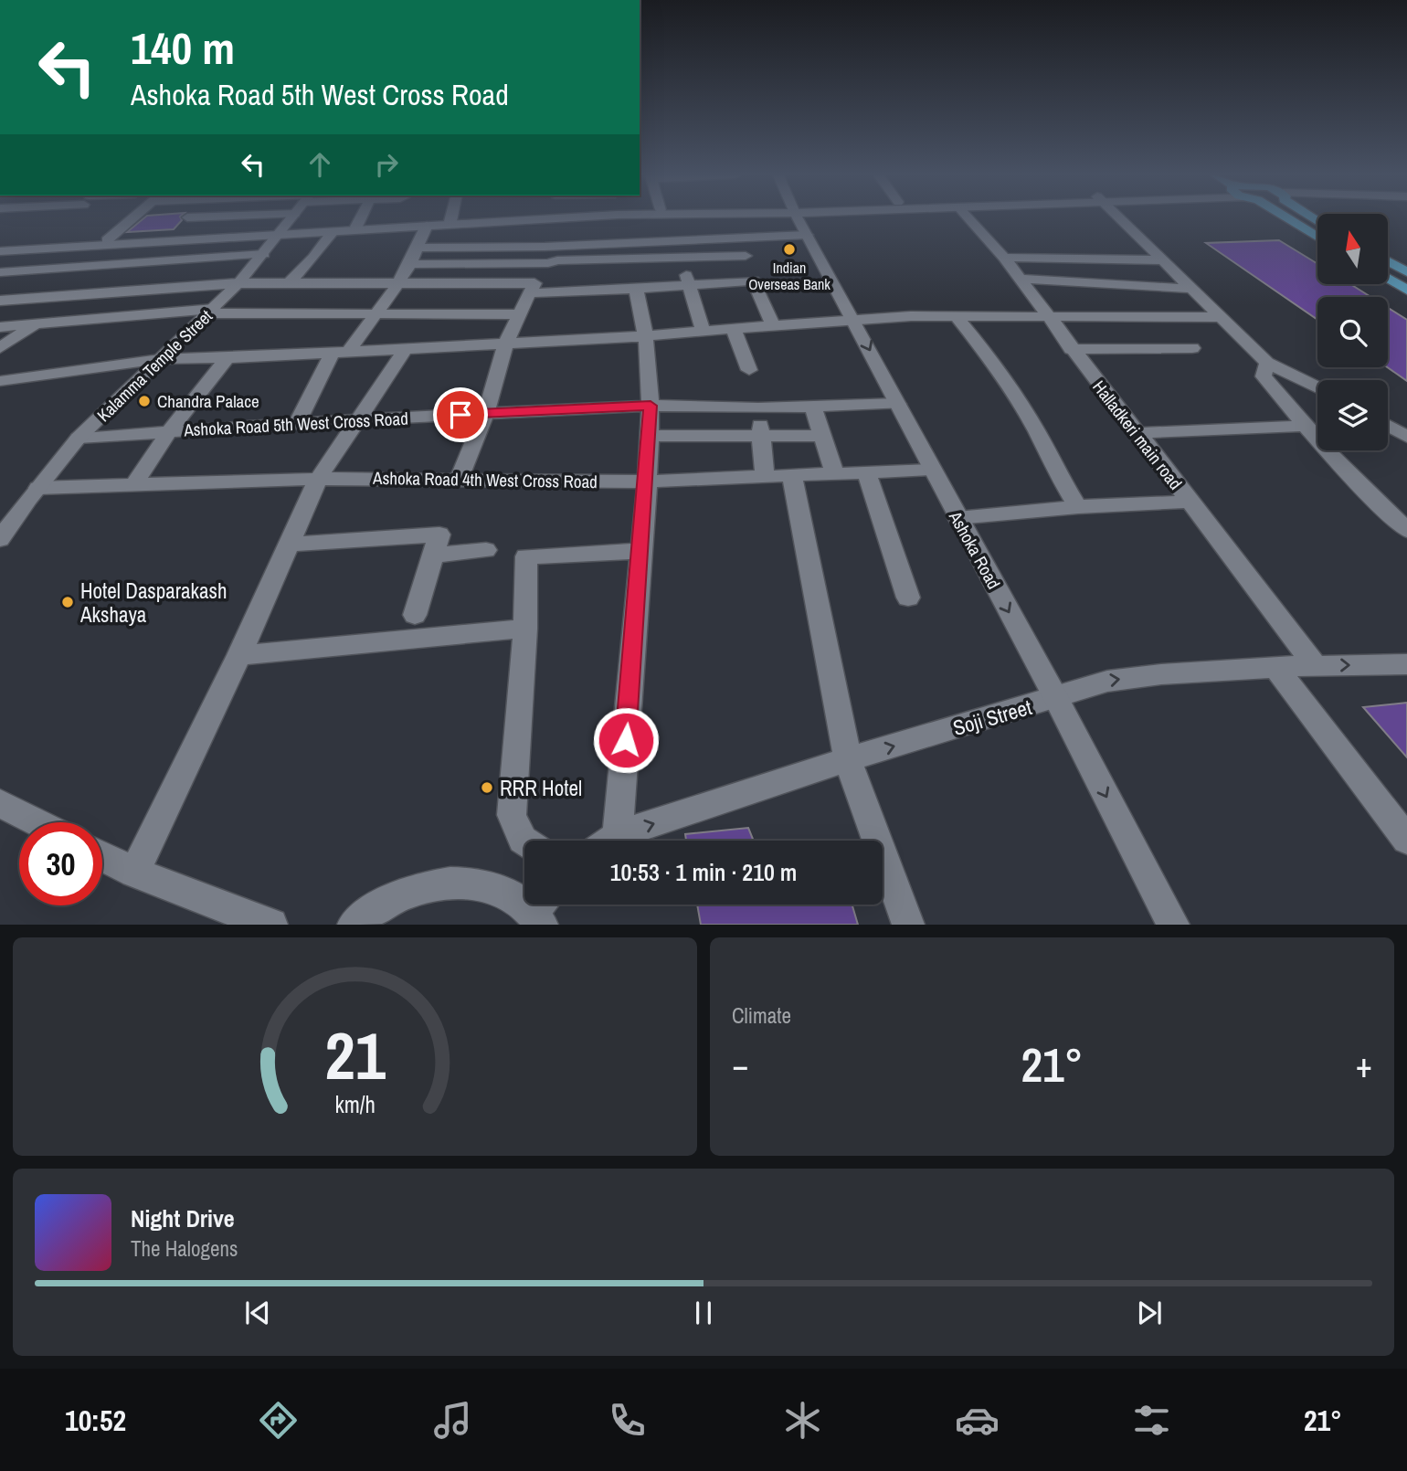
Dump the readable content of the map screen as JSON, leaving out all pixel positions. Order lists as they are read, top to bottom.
{
  "streets": {
    "street": [
      "Kalamma Temple Street",
      "Ashoka Road 5th West Cross Road",
      "Halladkeri main road",
      "Ashoka Road 4th West Cross Road",
      "Ashoka Road",
      "Soji Street"
    ]
  },
  "crossings": [
    ["Kalamma Temple Street", "Ashoka Road 5th West Cross Road"],
    ["Kalamma Temple Street", "Ashoka Road 4th West Cross Road"],
    ["Ashoka Road 5th West Cross Road", "Ashoka Road"],
    ["Halladkeri main road", "Soji Street"],
    ["Ashoka Road 4th West Cross Road", "Ashoka Road"],
    ["Ashoka Road", "Soji Street"]
  ],
  "one_way": ["Soji Street"],
  "places": [
    "Indian Overseas Bank",
    "Chandra Palace",
    "Hotel Dasparakash Akshaya",
    "RRR Hotel"
  ],
  "north": "top",
  "page": {
    "turn": ["140 m", "Ashoka Road 5th West Cross Road"],
    "limit": "30",
    "trip": "10:53 · 1 min · 210 m",
    "tile": "Climate",
    "heat": ["−", "21°", "+"],
    "song": ["Night Drive", "The Halogens"],
    "tabs": ["10:52", "21°"],
    "gauge": ["21", "km/h"]
  }
}
